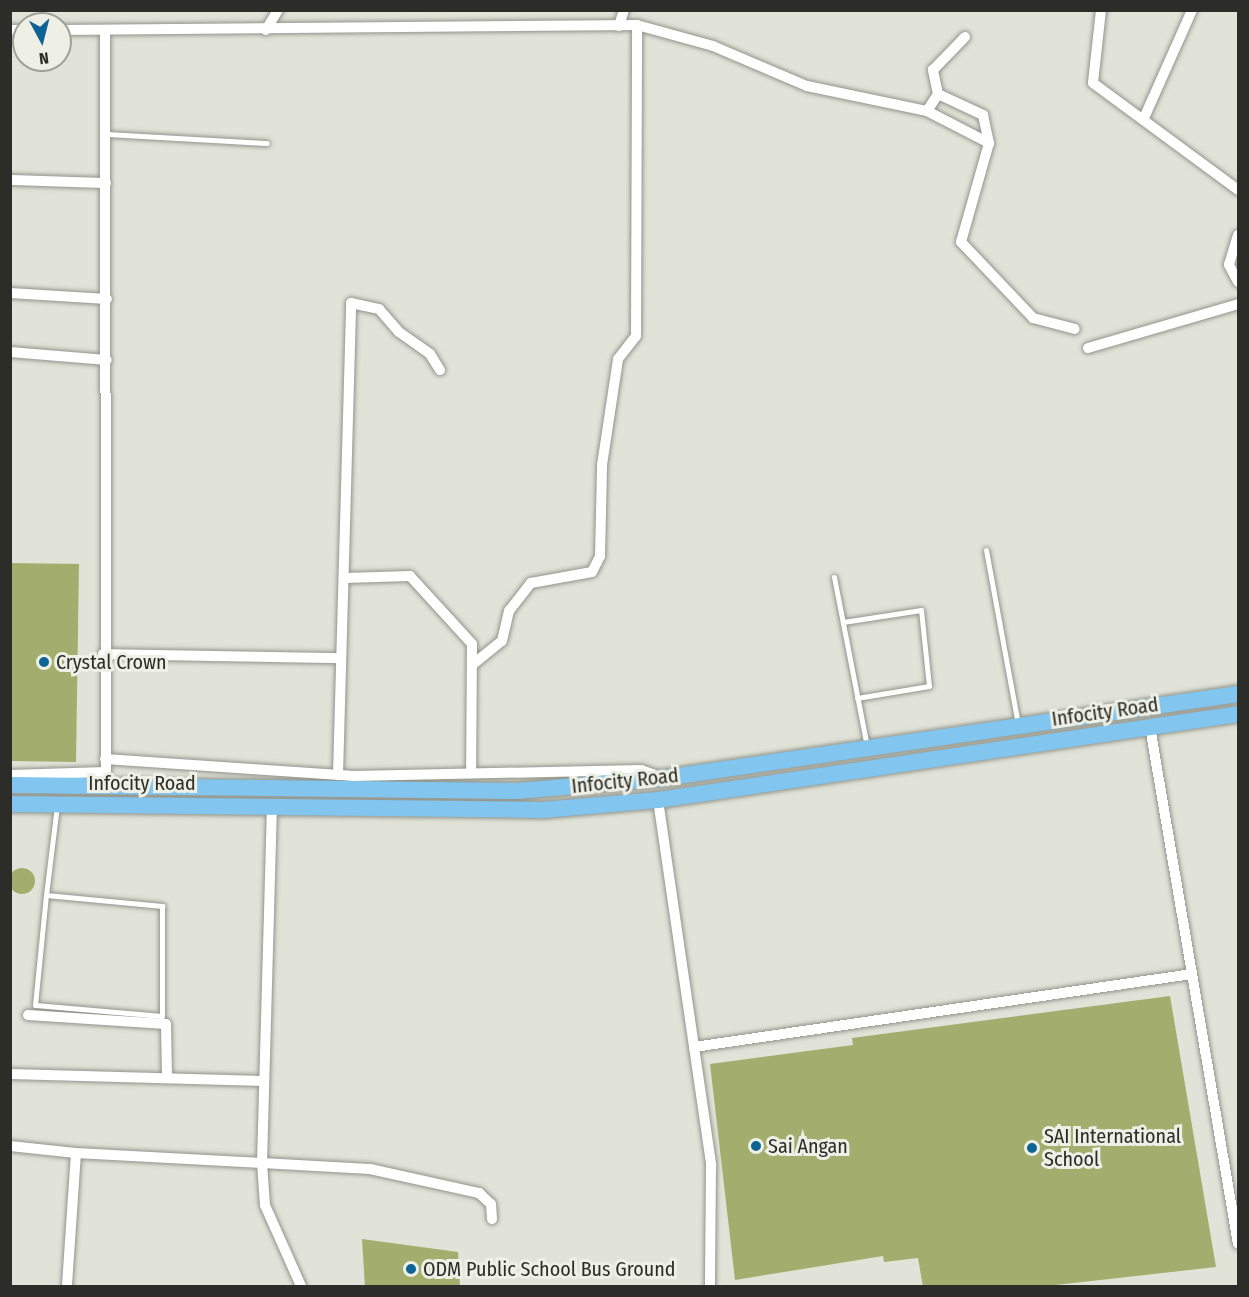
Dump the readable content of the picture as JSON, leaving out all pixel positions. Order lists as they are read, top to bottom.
{
  "streets": {
    "main road": ["Infocity Road"]
  },
  "places": [
    "Crystal Crown",
    "Sai Angan",
    "SAI International School",
    "ODM Public School Bus Ground"
  ],
  "north": "bottom"
}
